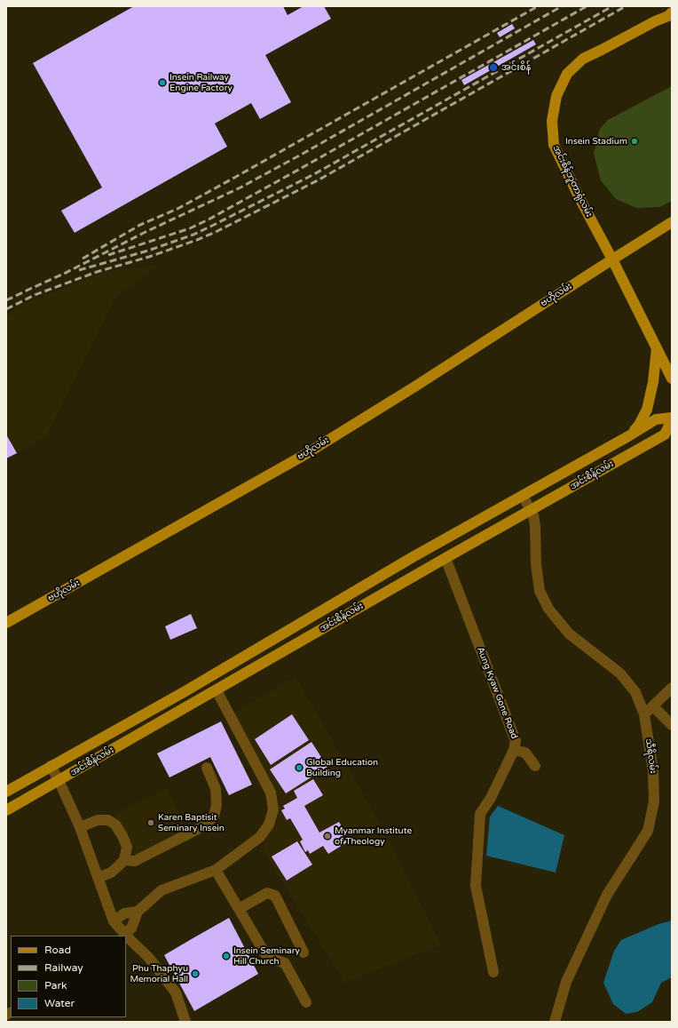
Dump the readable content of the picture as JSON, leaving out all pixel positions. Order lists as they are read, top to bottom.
{
  "streets": {
    "main road": ["အင်းစိန်ဘူတာရုံလမ်း", "ဗဟိုလမ်း", "အင်းစိန်လမ်း"],
    "street": ["Aung Kyaw Gone Road", "သီရိလမ်း"]
  },
  "crossings": [
    ["အင်းစိန်ဘူတာရုံလမ်း", "ဗဟိုလမ်း"],
    ["အင်းစိန်လမ်း", "Aung Kyaw Gone Road"],
    ["အင်းစိန်လမ်း", "သီရိလမ်း"]
  ],
  "places": [
    "အင်းစိန်",
    "Insein Railway Engine Factory",
    "Insein Stadium",
    "Global Education Building",
    "Karen Baptisit Seminary Insein",
    "Myanmar Institute of Theology",
    "Insein Seminary Hill Church",
    "Phu Thaphyu Memorial Hall"
  ],
  "legend": [
    "Road",
    "Railway",
    "Park",
    "Water"
  ]
}
